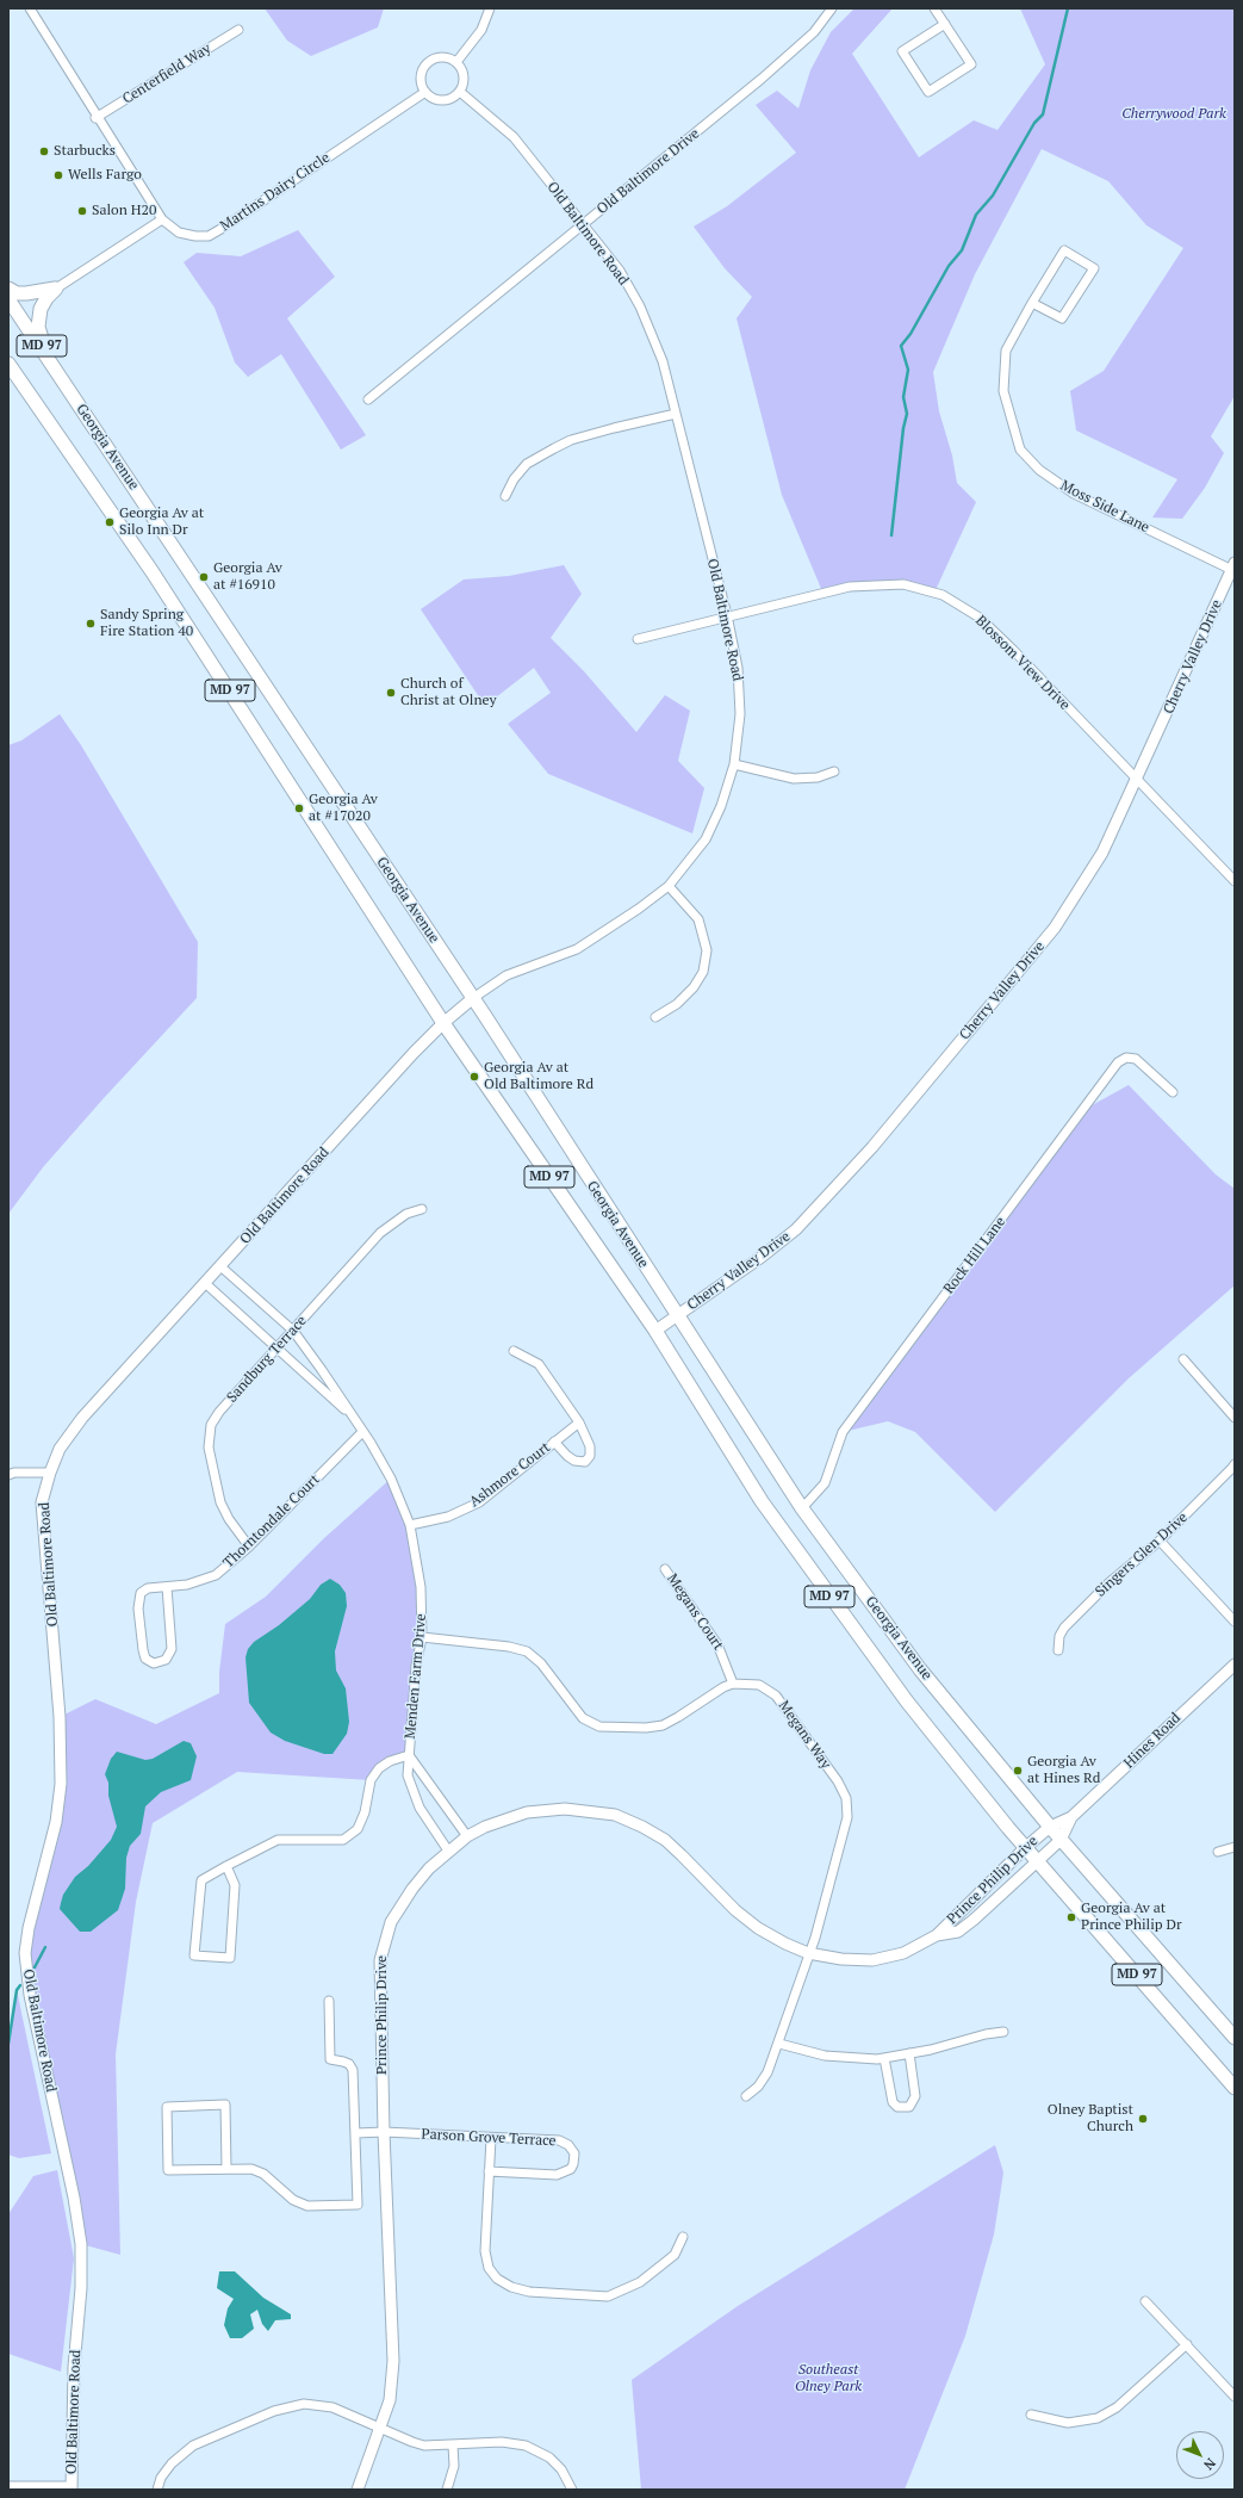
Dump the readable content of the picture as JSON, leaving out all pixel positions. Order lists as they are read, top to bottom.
{
  "streets": {
    "main road": ["MD 97", "Georgia Avenue"],
    "street": [
      "Centerfield Way",
      "Old Baltimore Drive",
      "Martins Dairy Circle",
      "Old Baltimore Road",
      "Moss Side Lane",
      "Cherry Valley Drive",
      "Blossom View Drive",
      "Rock Hill Lane",
      "Sandburg Terrace",
      "Ashmore Court",
      "Thorntondale Court",
      "Singers Glen Drive",
      "Megans Court",
      "Menden Farm Drive",
      "Megans Way",
      "Hines Road",
      "Prince Philip Drive",
      "Parson Grove Terrace"
    ]
  },
  "crossings": [
    ["Centerfield Way", "Martins Dairy Circle"],
    ["Old Baltimore Drive", "Old Baltimore Road"],
    ["Martins Dairy Circle", "Old Baltimore Road"],
    ["Old Baltimore Road", "Georgia Avenue"],
    ["Old Baltimore Road", "Blossom View Drive"],
    ["Old Baltimore Road", "Menden Farm Drive"],
    ["Georgia Avenue", "Cherry Valley Drive"],
    ["Georgia Avenue", "Rock Hill Lane"],
    ["Georgia Avenue", "Hines Road"],
    ["Georgia Avenue", "Prince Philip Drive"],
    ["Moss Side Lane", "Cherry Valley Drive"],
    ["Cherry Valley Drive", "Blossom View Drive"],
    ["Sandburg Terrace", "Thorntondale Court"],
    ["Sandburg Terrace", "Menden Farm Drive"],
    ["Ashmore Court", "Menden Farm Drive"],
    ["Thorntondale Court", "Menden Farm Drive"],
    ["Megans Court", "Megans Way"],
    ["Menden Farm Drive", "Megans Way"],
    ["Menden Farm Drive", "Prince Philip Drive"],
    ["Megans Way", "Prince Philip Drive"],
    ["Hines Road", "Prince Philip Drive"],
    ["Prince Philip Drive", "Parson Grove Terrace"]
  ],
  "parks": ["Cherrywood Park", "Southeast Olney Park"],
  "places": [
    "Starbucks",
    "Wells Fargo",
    "Salon H20",
    "Georgia Av at Silo Inn Dr",
    "Georgia Av at #16910",
    "Sandy Spring Fire Station 40",
    "Church of Christ at Olney",
    "Georgia Av at #17020",
    "Georgia Av at Old Baltimore Rd",
    "Georgia Av at Hines Rd",
    "Georgia Av at Prince Philip Dr",
    "Olney Baptist Church"
  ],
  "north": "bottom right"
}
